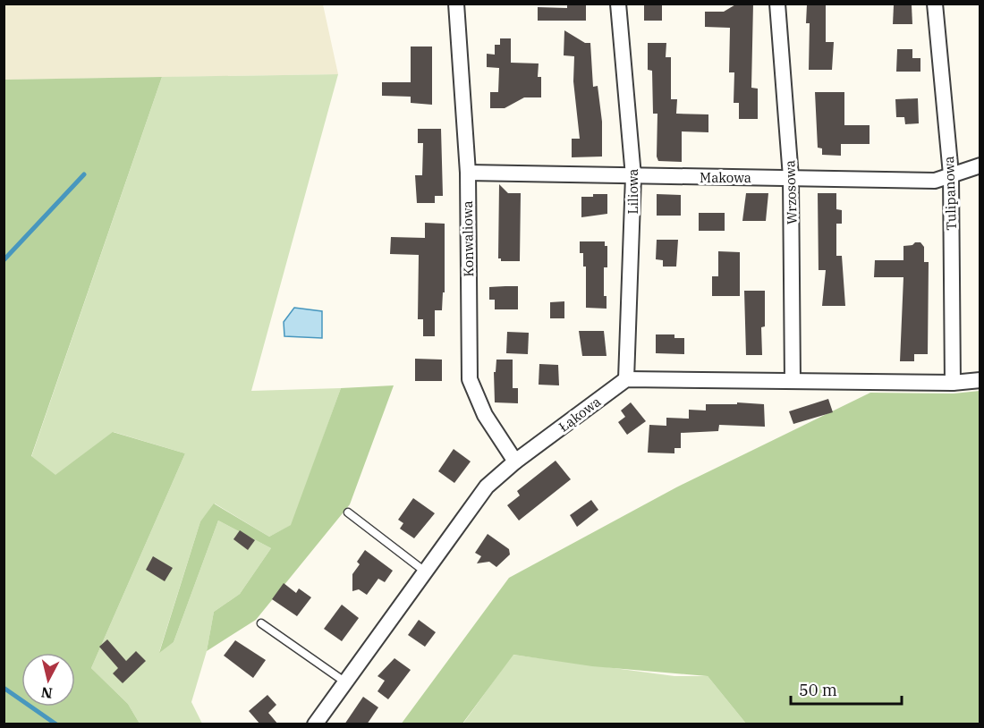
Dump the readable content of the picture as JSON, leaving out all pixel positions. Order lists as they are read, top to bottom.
{
  "streets": {
    "street": [
      "Makowa",
      "Liliowa",
      "Wrzosowa",
      "Tulipanowa",
      "Konwaliowa",
      "Łąkowa"
    ]
  },
  "crossings": [
    ["Makowa", "Liliowa"],
    ["Makowa", "Wrzosowa"],
    ["Makowa", "Tulipanowa"],
    ["Makowa", "Konwaliowa"],
    ["Liliowa", "Łąkowa"],
    ["Konwaliowa", "Łąkowa"]
  ],
  "scale_bar": "50 m",
  "north": "bottom"
}
